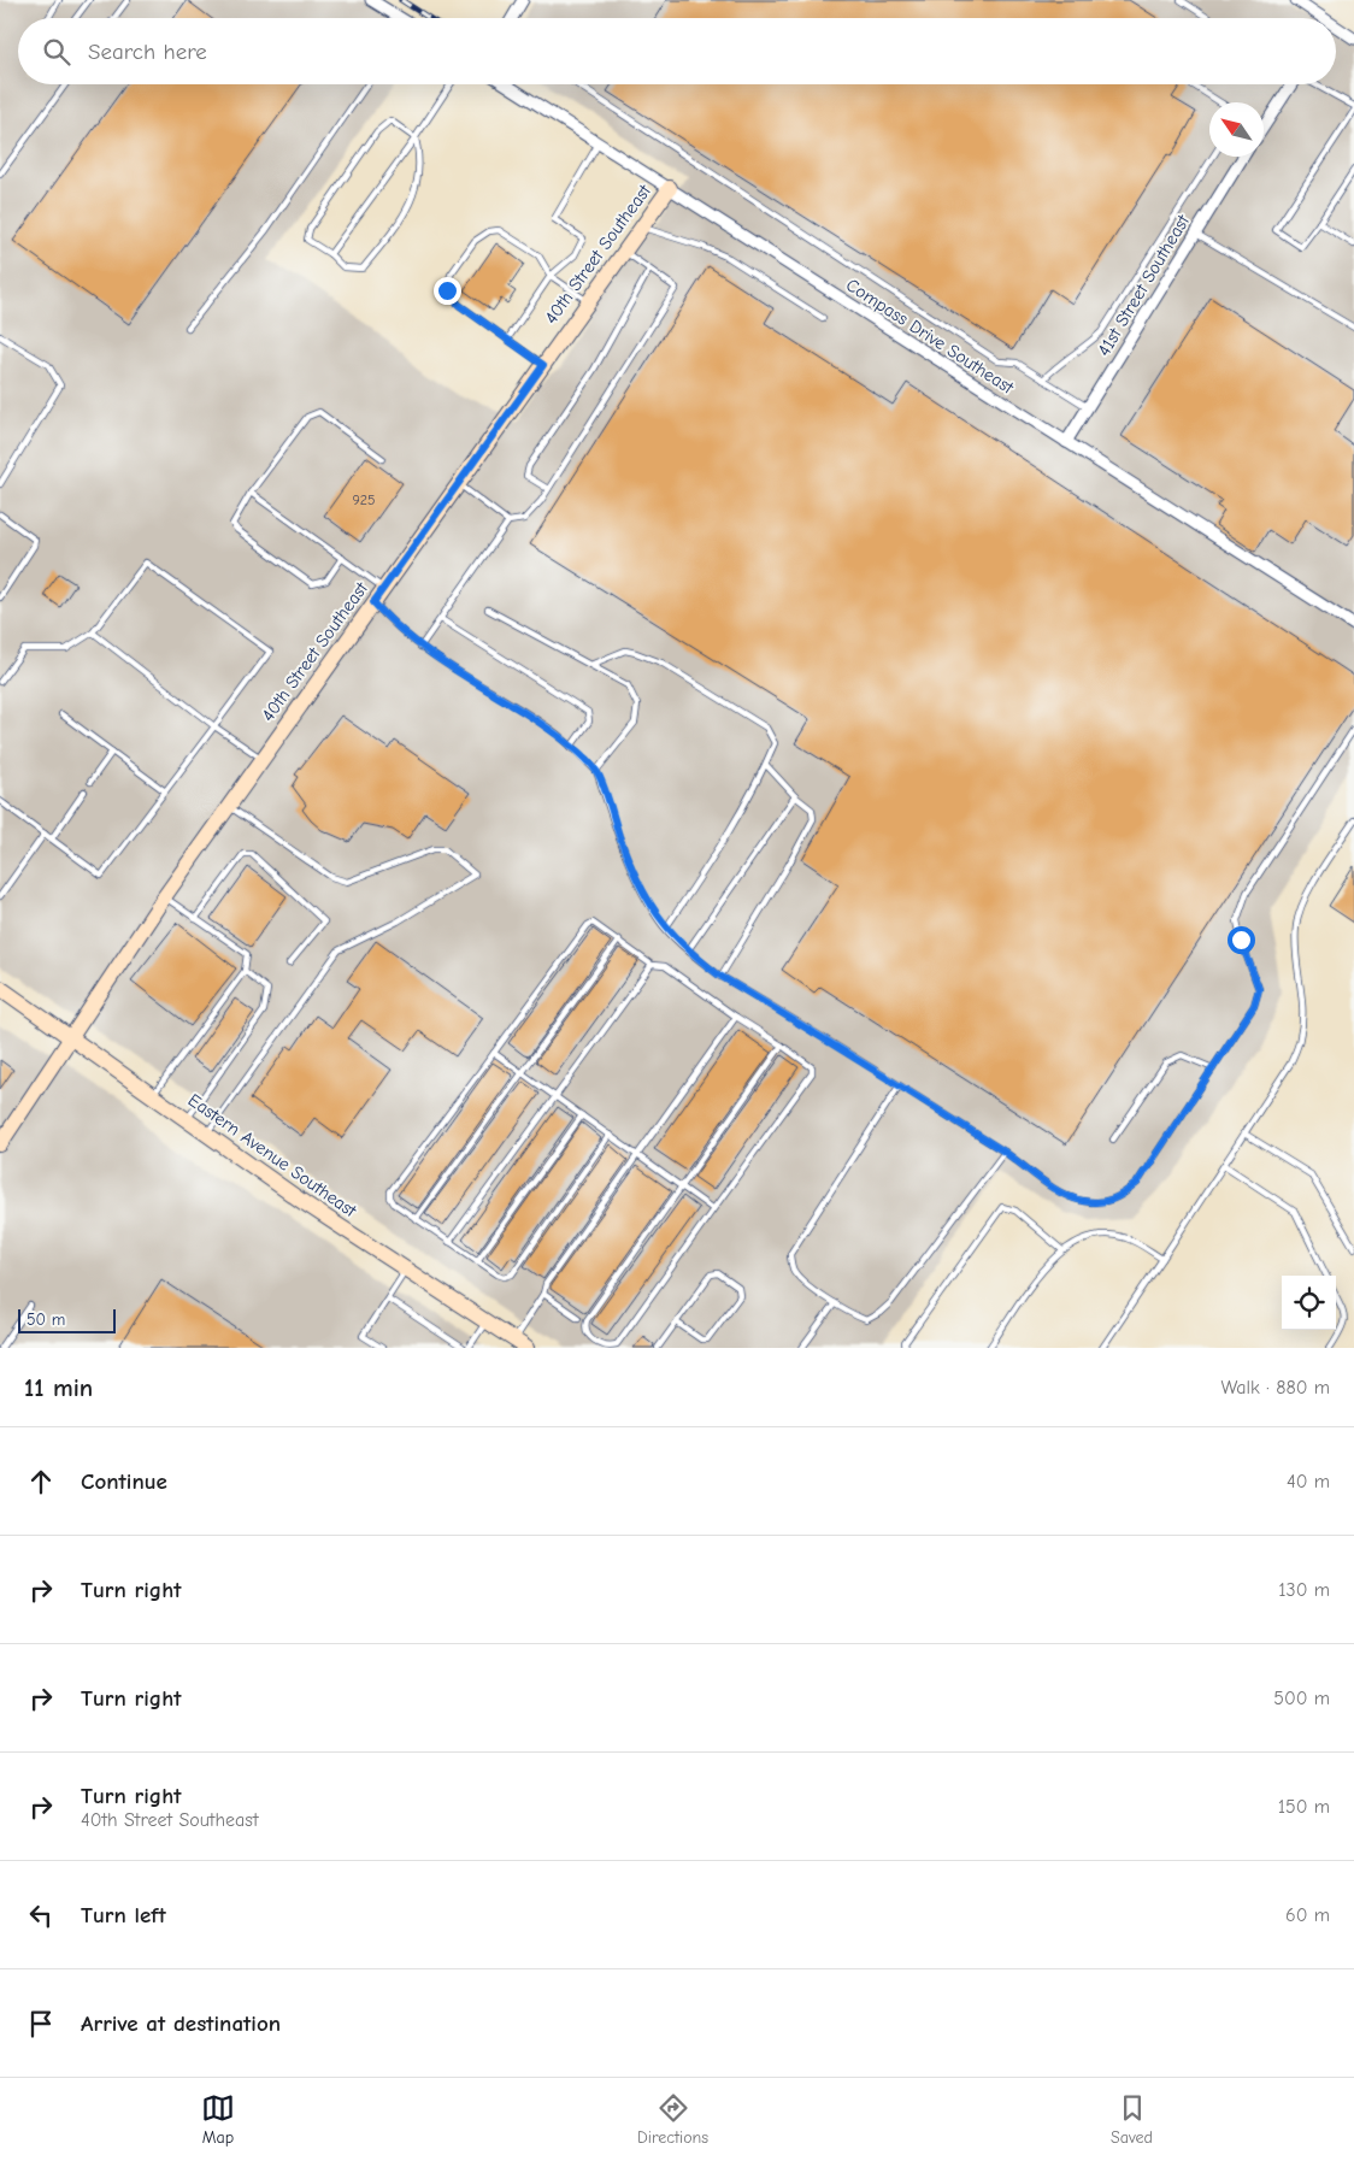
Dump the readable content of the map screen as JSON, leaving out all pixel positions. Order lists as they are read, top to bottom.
{
  "streets": {
    "street": [
      "40th Street Southeast",
      "41st Street Southeast",
      "Compass Drive Southeast",
      "Eastern Avenue Southeast"
    ]
  },
  "crossings": [
    ["40th Street Southeast", "Compass Drive Southeast"],
    ["40th Street Southeast", "Eastern Avenue Southeast"],
    ["41st Street Southeast", "Compass Drive Southeast"]
  ],
  "house_numbers": ["925"],
  "scale_bar": "50 m",
  "north": "top left",
  "page": {
    "search": "Search here",
    "scale": "50 m",
    "heading": ["11 min", "Walk · 880 m"],
    "list": [
      ["Continue", "40 m"],
      ["Turn right", "130 m"],
      ["Turn right", "500 m"],
      ["Turn right", "40th Street Southeast", "150 m"],
      ["Turn left", "60 m"],
      "Arrive at destination"
    ],
    "nav": ["Map", "Directions", "Saved"]
  }
}
